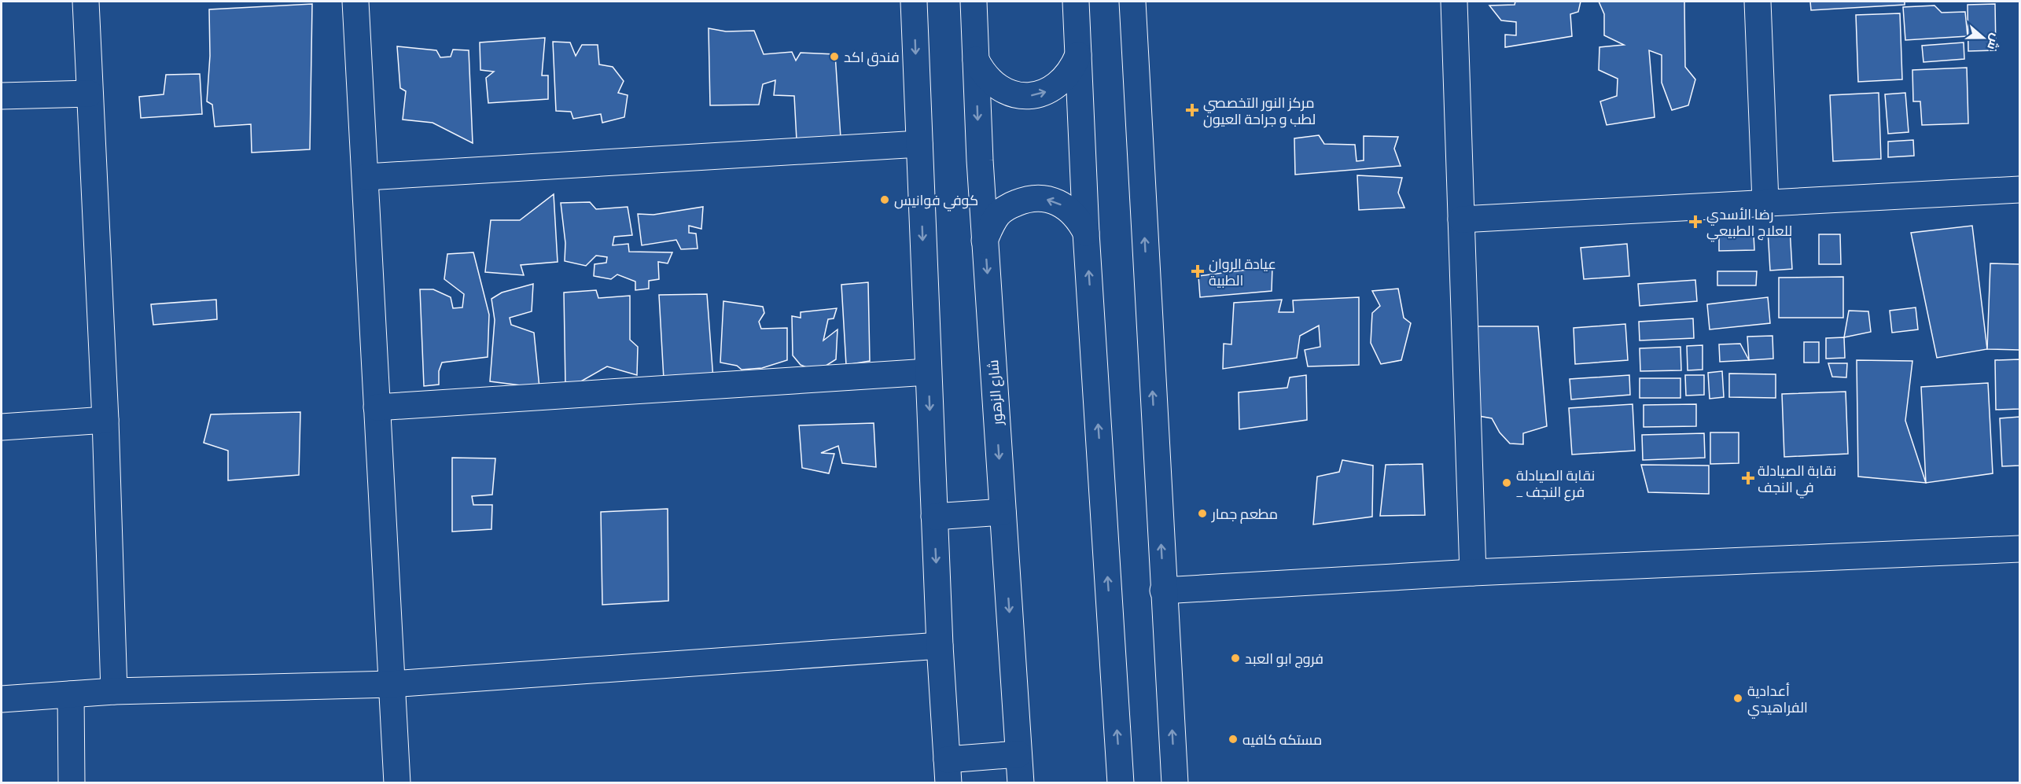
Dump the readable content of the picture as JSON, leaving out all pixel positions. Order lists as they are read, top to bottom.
{
  "streets": {
    "street": ["شارع الزهور"]
  },
  "places": {
    "other": [
      "فندق اكد",
      "كوفي فوانيس",
      "نقابة الصيادلة _ فرع النجف",
      "مطعم جمار",
      "فروج ابو العبد",
      "أعدادية الفراهيدي",
      "مستكه كافيه"
    ],
    "health": [
      "مركز النور التخصصي لطب و جراحة العيون",
      "رضا الأسدي للعلاج الطبيعي",
      "عيادة الروان الطبية",
      "نقابة الصيادلة في النجف"
    ]
  },
  "north": "right"
}
